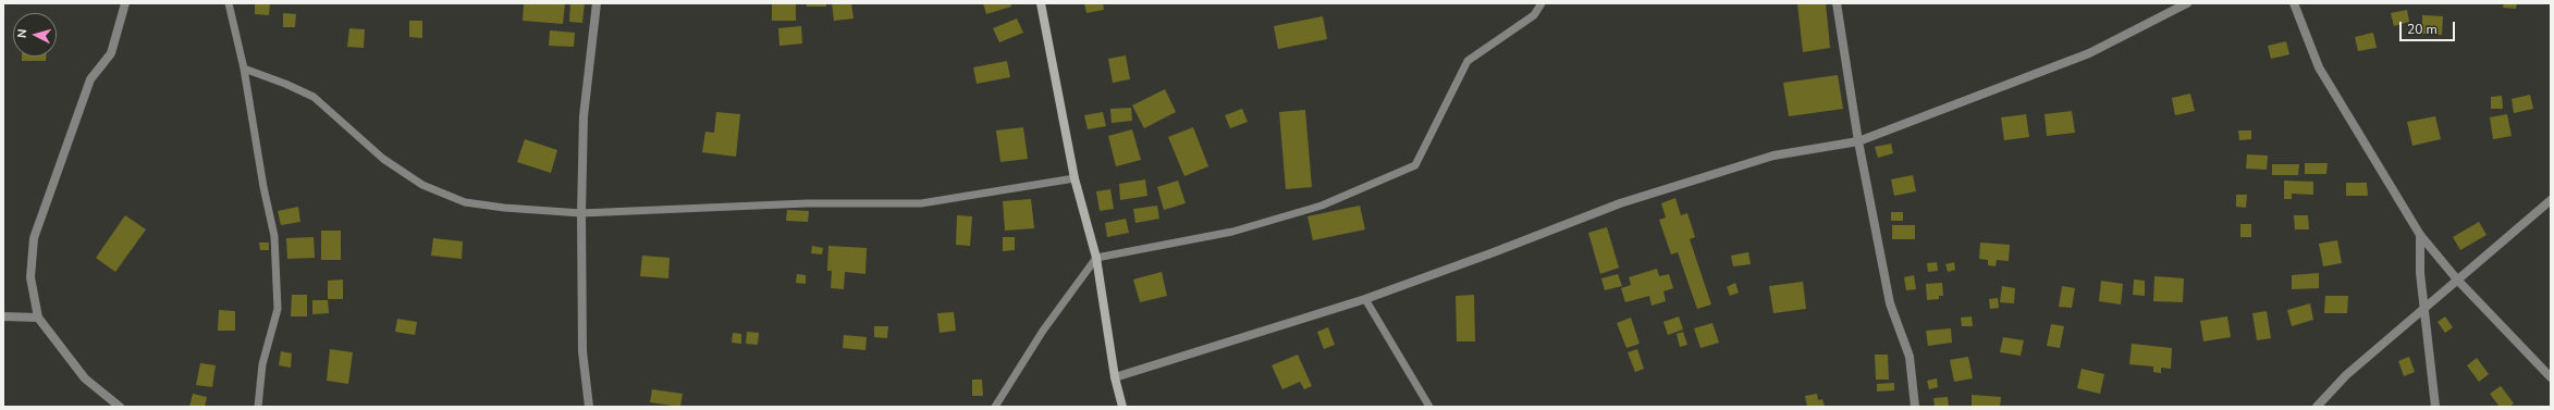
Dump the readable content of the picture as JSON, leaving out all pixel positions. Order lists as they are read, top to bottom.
{
  "scale_bar": "20 m",
  "north": "left"
}
